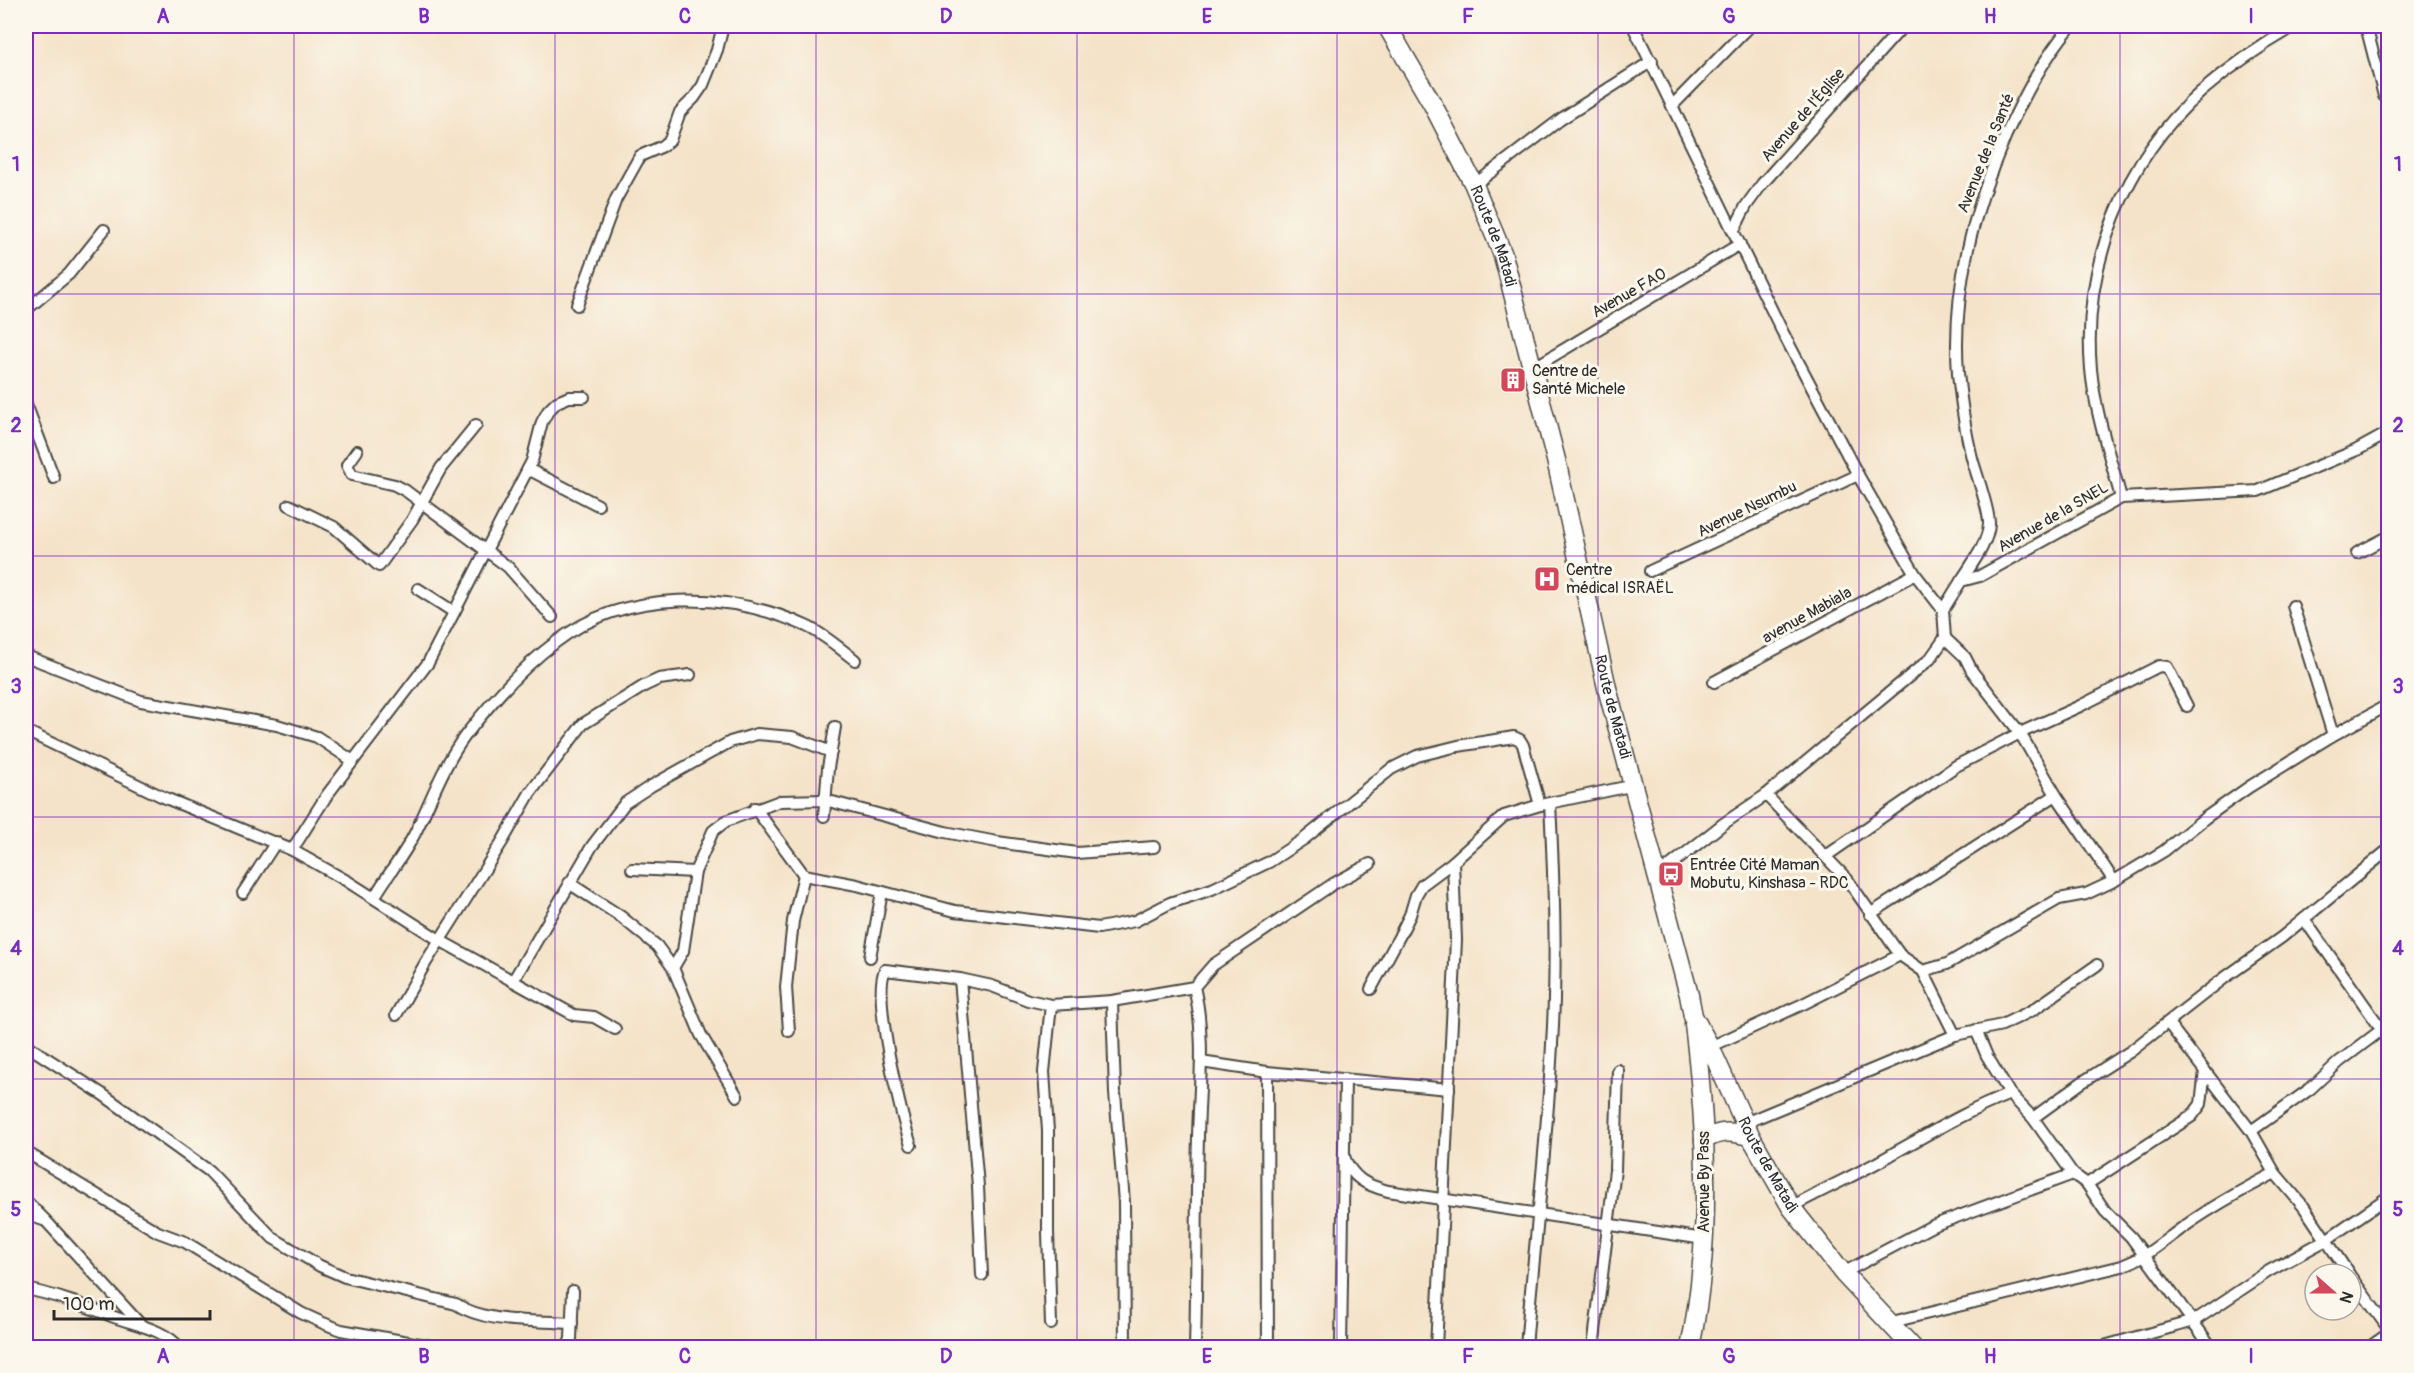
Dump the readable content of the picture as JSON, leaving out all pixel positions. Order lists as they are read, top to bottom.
{
  "streets": {
    "highway": ["Route de Matadi", "Avenue By Pass"],
    "street": [
      "Avenue de l'Église",
      "Avenue de la Santé",
      "Avenue FAO",
      "Avenue Nsumbu",
      "Avenue de la SNEL",
      "avenue Mabiala"
    ]
  },
  "crossings": [
    ["Avenue de la Santé", "Avenue de la SNEL"],
    ["Route de Matadi", "Avenue FAO"],
    ["Route de Matadi", "Avenue By Pass"]
  ],
  "places": {
    "building": ["Centre de Santé Michele"],
    "hospital": ["Centre médical ISRAËL"],
    "bus stop": ["Entrée Cité Maman Mobutu, Kinshasa - RDC"]
  },
  "scale_bar": "100 m",
  "north": "right",
  "grid": {
    "columns": [
      "A",
      "B",
      "C",
      "D",
      "E",
      "F",
      "G",
      "H",
      "I"
    ],
    "rows": [
      "1",
      "2",
      "3",
      "4",
      "5"
    ]
  }
}
